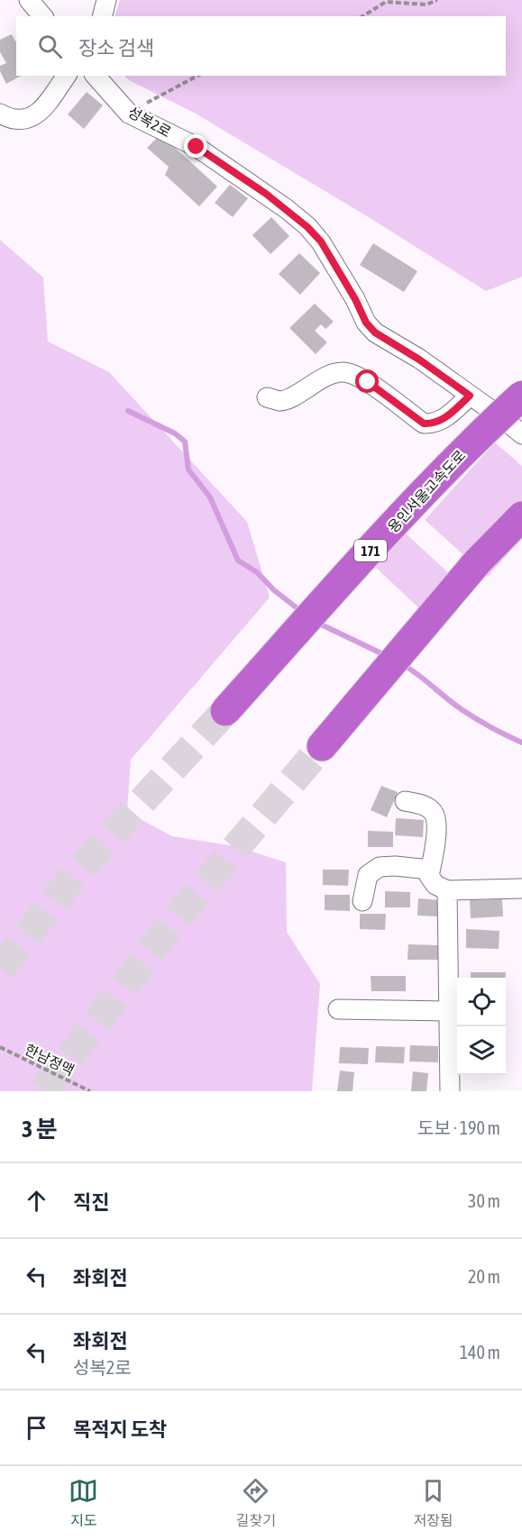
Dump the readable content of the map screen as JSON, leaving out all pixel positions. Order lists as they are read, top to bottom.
{
  "streets": {
    "highway": ["용인서울고속도로", "171"],
    "street": ["성복2로"],
    "path": ["한남정맥"]
  },
  "page": {
    "search": "장소 검색",
    "heading": ["3 분", "도보 · 190 m"],
    "list": [
      ["직진", "30 m"],
      ["좌회전", "20 m"],
      ["좌회전", "성복2로", "140 m"],
      "목적지 도착"
    ],
    "nav": ["지도", "길찾기", "저장됨"]
  }
}
